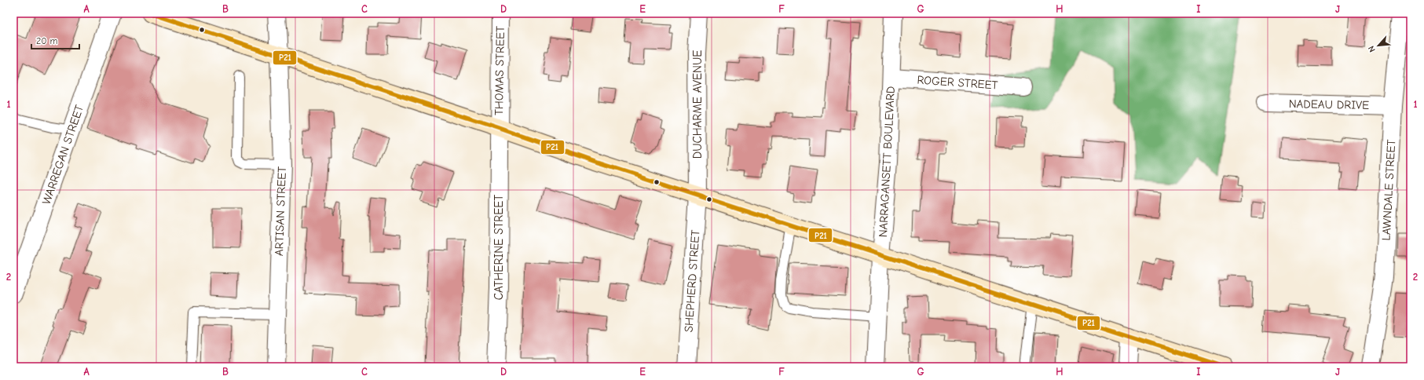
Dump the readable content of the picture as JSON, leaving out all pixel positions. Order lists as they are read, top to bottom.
{
  "streets": {
    "street": [
      "THOMAS STREET",
      "ROGER STREET",
      "DUCHARME AVENUE",
      "NADEAU DRIVE",
      "WARREGAN STREET",
      "NARRAGANSETT BOULEVARD",
      "LAWNDALE STREET",
      "ARTISAN STREET",
      "CATHERINE STREET",
      "SHEPHERD STREET"
    ]
  },
  "crossings": [
    ["THOMAS STREET", "CATHERINE STREET"],
    ["ROGER STREET", "NARRAGANSETT BOULEVARD"],
    ["DUCHARME AVENUE", "SHEPHERD STREET"],
    ["NADEAU DRIVE", "LAWNDALE STREET"]
  ],
  "lines": ["transit line P21"],
  "scale_bar": "20 m",
  "north": "bottom left",
  "grid": {
    "columns": [
      "A",
      "B",
      "C",
      "D",
      "E",
      "F",
      "G",
      "H",
      "I",
      "J"
    ],
    "rows": ["1", "2"]
  }
}
